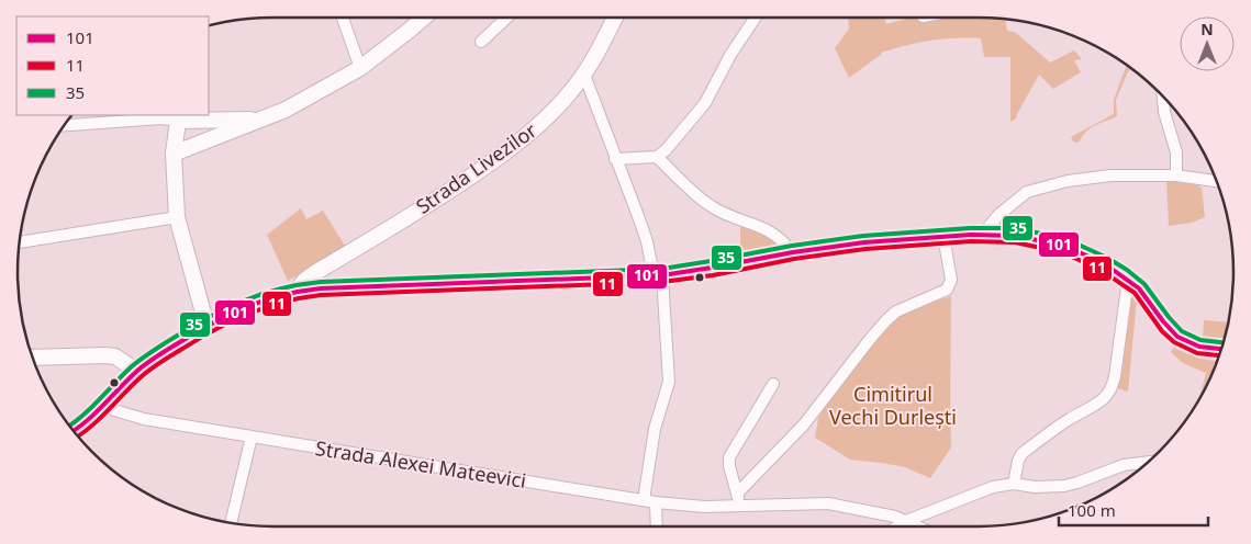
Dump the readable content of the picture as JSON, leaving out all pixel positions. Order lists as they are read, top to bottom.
{
  "streets": {
    "street": ["Strada Livezilor", "Strada Alexei Mateevici"]
  },
  "parks": ["Cimitirul Vechi Durlești"],
  "lines": ["transit line 35", "transit line 101", "transit line 11"],
  "legend": ["101", "11", "35"],
  "scale_bar": "100 m",
  "north": "top"
}
